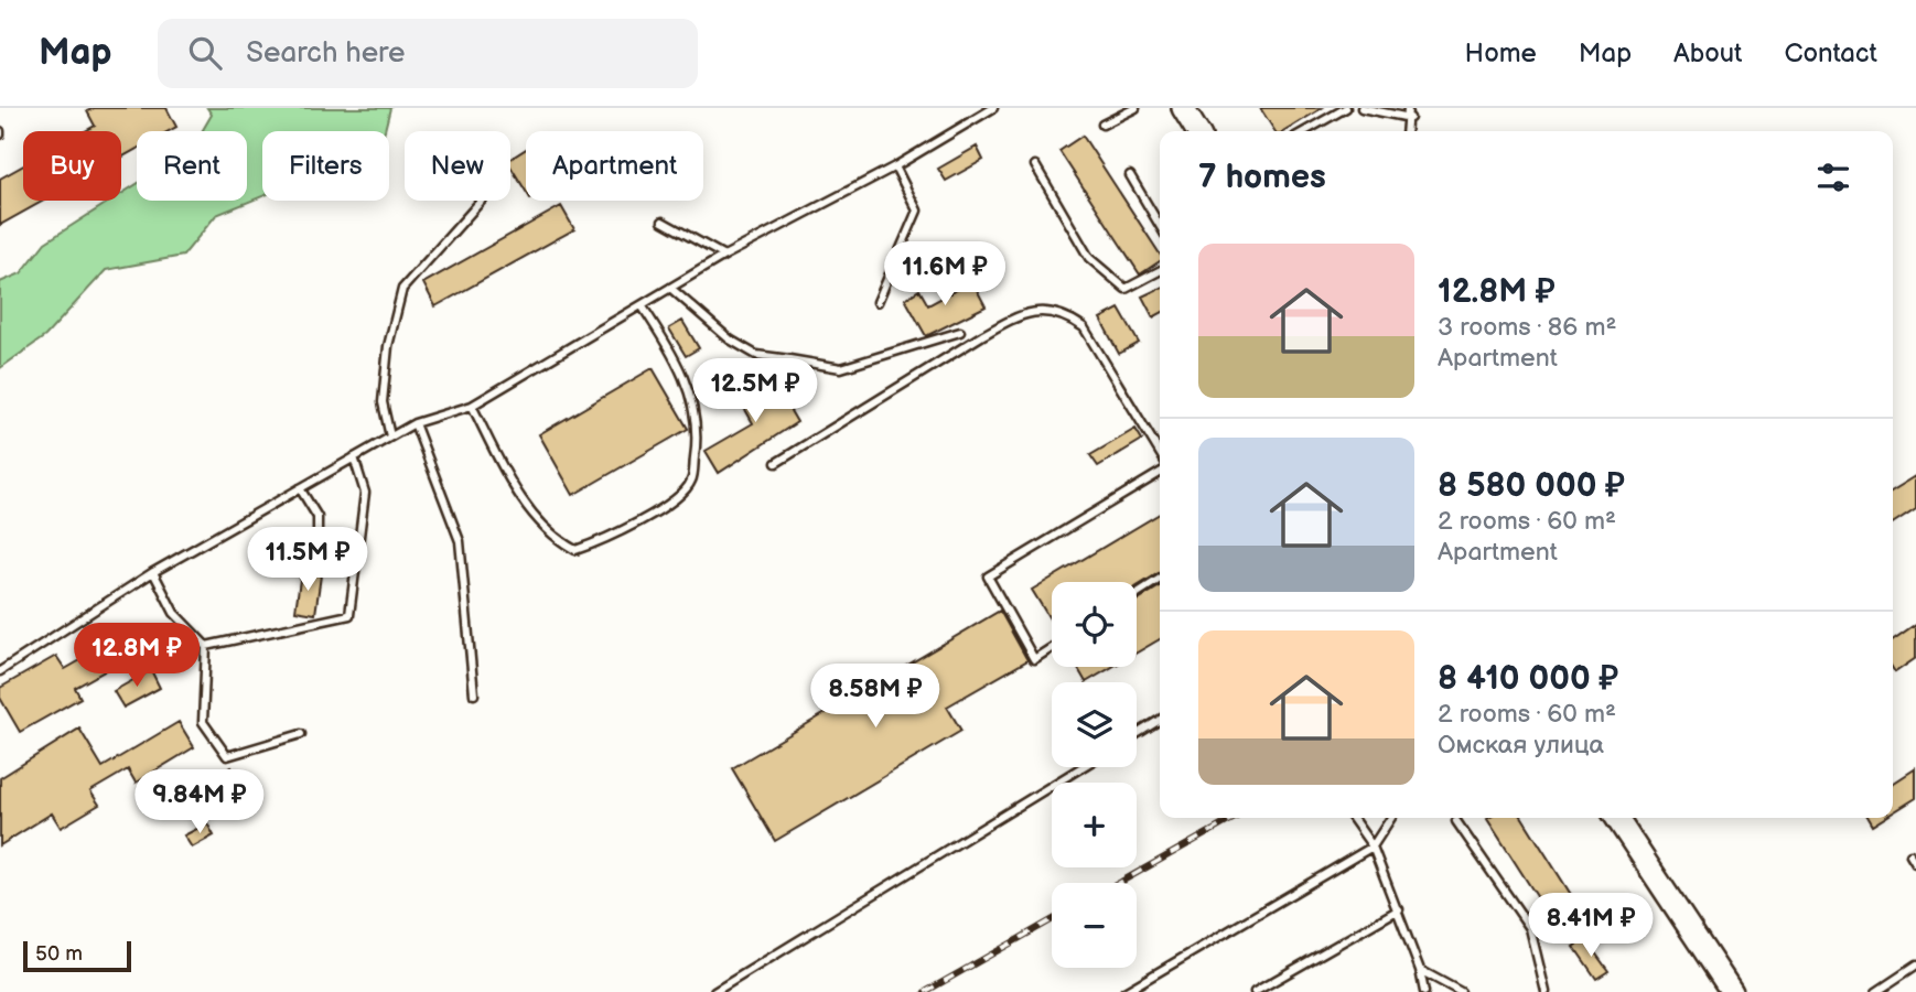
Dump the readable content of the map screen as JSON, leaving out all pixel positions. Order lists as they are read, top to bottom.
{
  "scale_bar": "50 m",
  "page": {
    "header": "Map",
    "search": "Search here",
    "nav": [
      "Home",
      "Map",
      "About",
      "Contact"
    ],
    "chip": [
      "Buy",
      "Rent",
      "Filters",
      "New",
      "Apartment"
    ],
    "heading": "7 homes",
    "list": [
      {
        "name": "12.8M ₽",
        "note": "3 rooms · 86 m² · Apartment"
      },
      {
        "name": "8 580 000 ₽",
        "note": "2 rooms · 60 m² · Apartment"
      },
      {
        "name": "8 410 000 ₽",
        "note": "2 rooms · 60 m² · Омская улица"
      }
    ],
    "price": [
      "11.6M ₽",
      "12.5M ₽",
      "11.5M ₽",
      "12.8M ₽",
      "8.58M ₽",
      "9.84M ₽",
      "8.41M ₽"
    ],
    "map_buttons": ["+", "−"],
    "scale": "50 m"
  }
}
